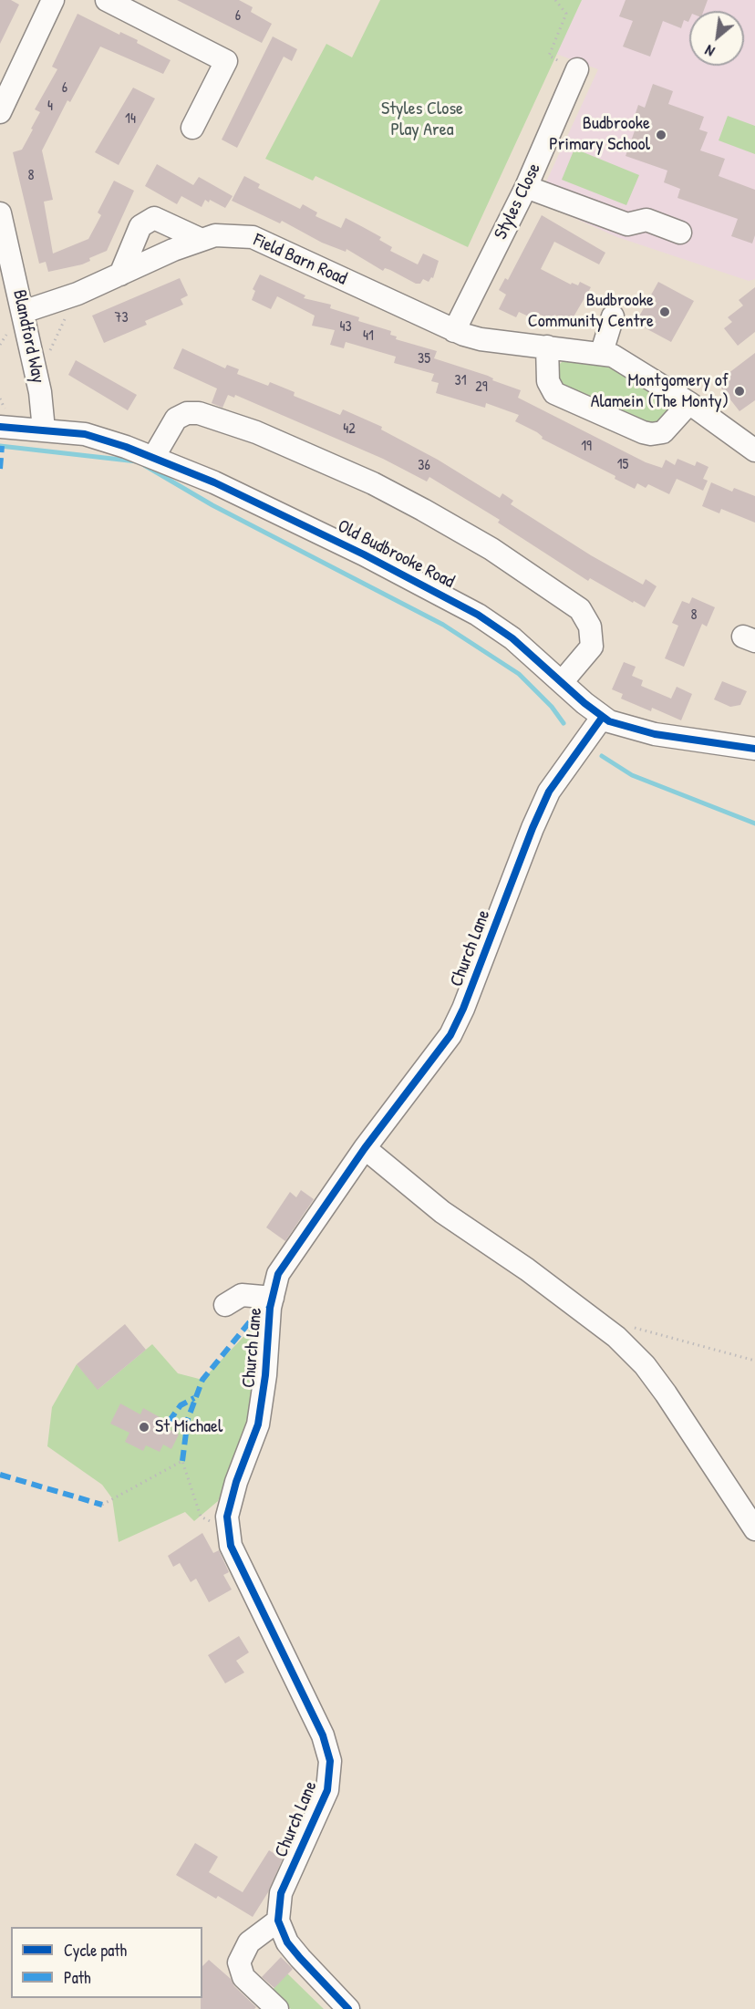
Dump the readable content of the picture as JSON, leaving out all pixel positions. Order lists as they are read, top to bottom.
{
  "streets": {
    "street": [
      "Styles Close",
      "Field Barn Road",
      "Blandford Way",
      "Old Budbrooke Road",
      "Church Lane"
    ]
  },
  "crossings": [
    ["Styles Close", "Field Barn Road"],
    ["Field Barn Road", "Blandford Way"],
    ["Blandford Way", "Old Budbrooke Road"],
    ["Old Budbrooke Road", "Church Lane"]
  ],
  "parks": ["Styles Close Play Area"],
  "places": [
    "Budbrooke Primary School",
    "Budbrooke Community Centre",
    "Montgomery of Alamein (The Monty)",
    "St Michael"
  ],
  "house_numbers": [
    "6",
    "6",
    "4",
    "14",
    "8",
    "73",
    "43",
    "41",
    "35",
    "31",
    "29",
    "42",
    "19",
    "15",
    "36",
    "8"
  ],
  "legend": ["Cycle path", "Path"],
  "north": "bottom left"
}
